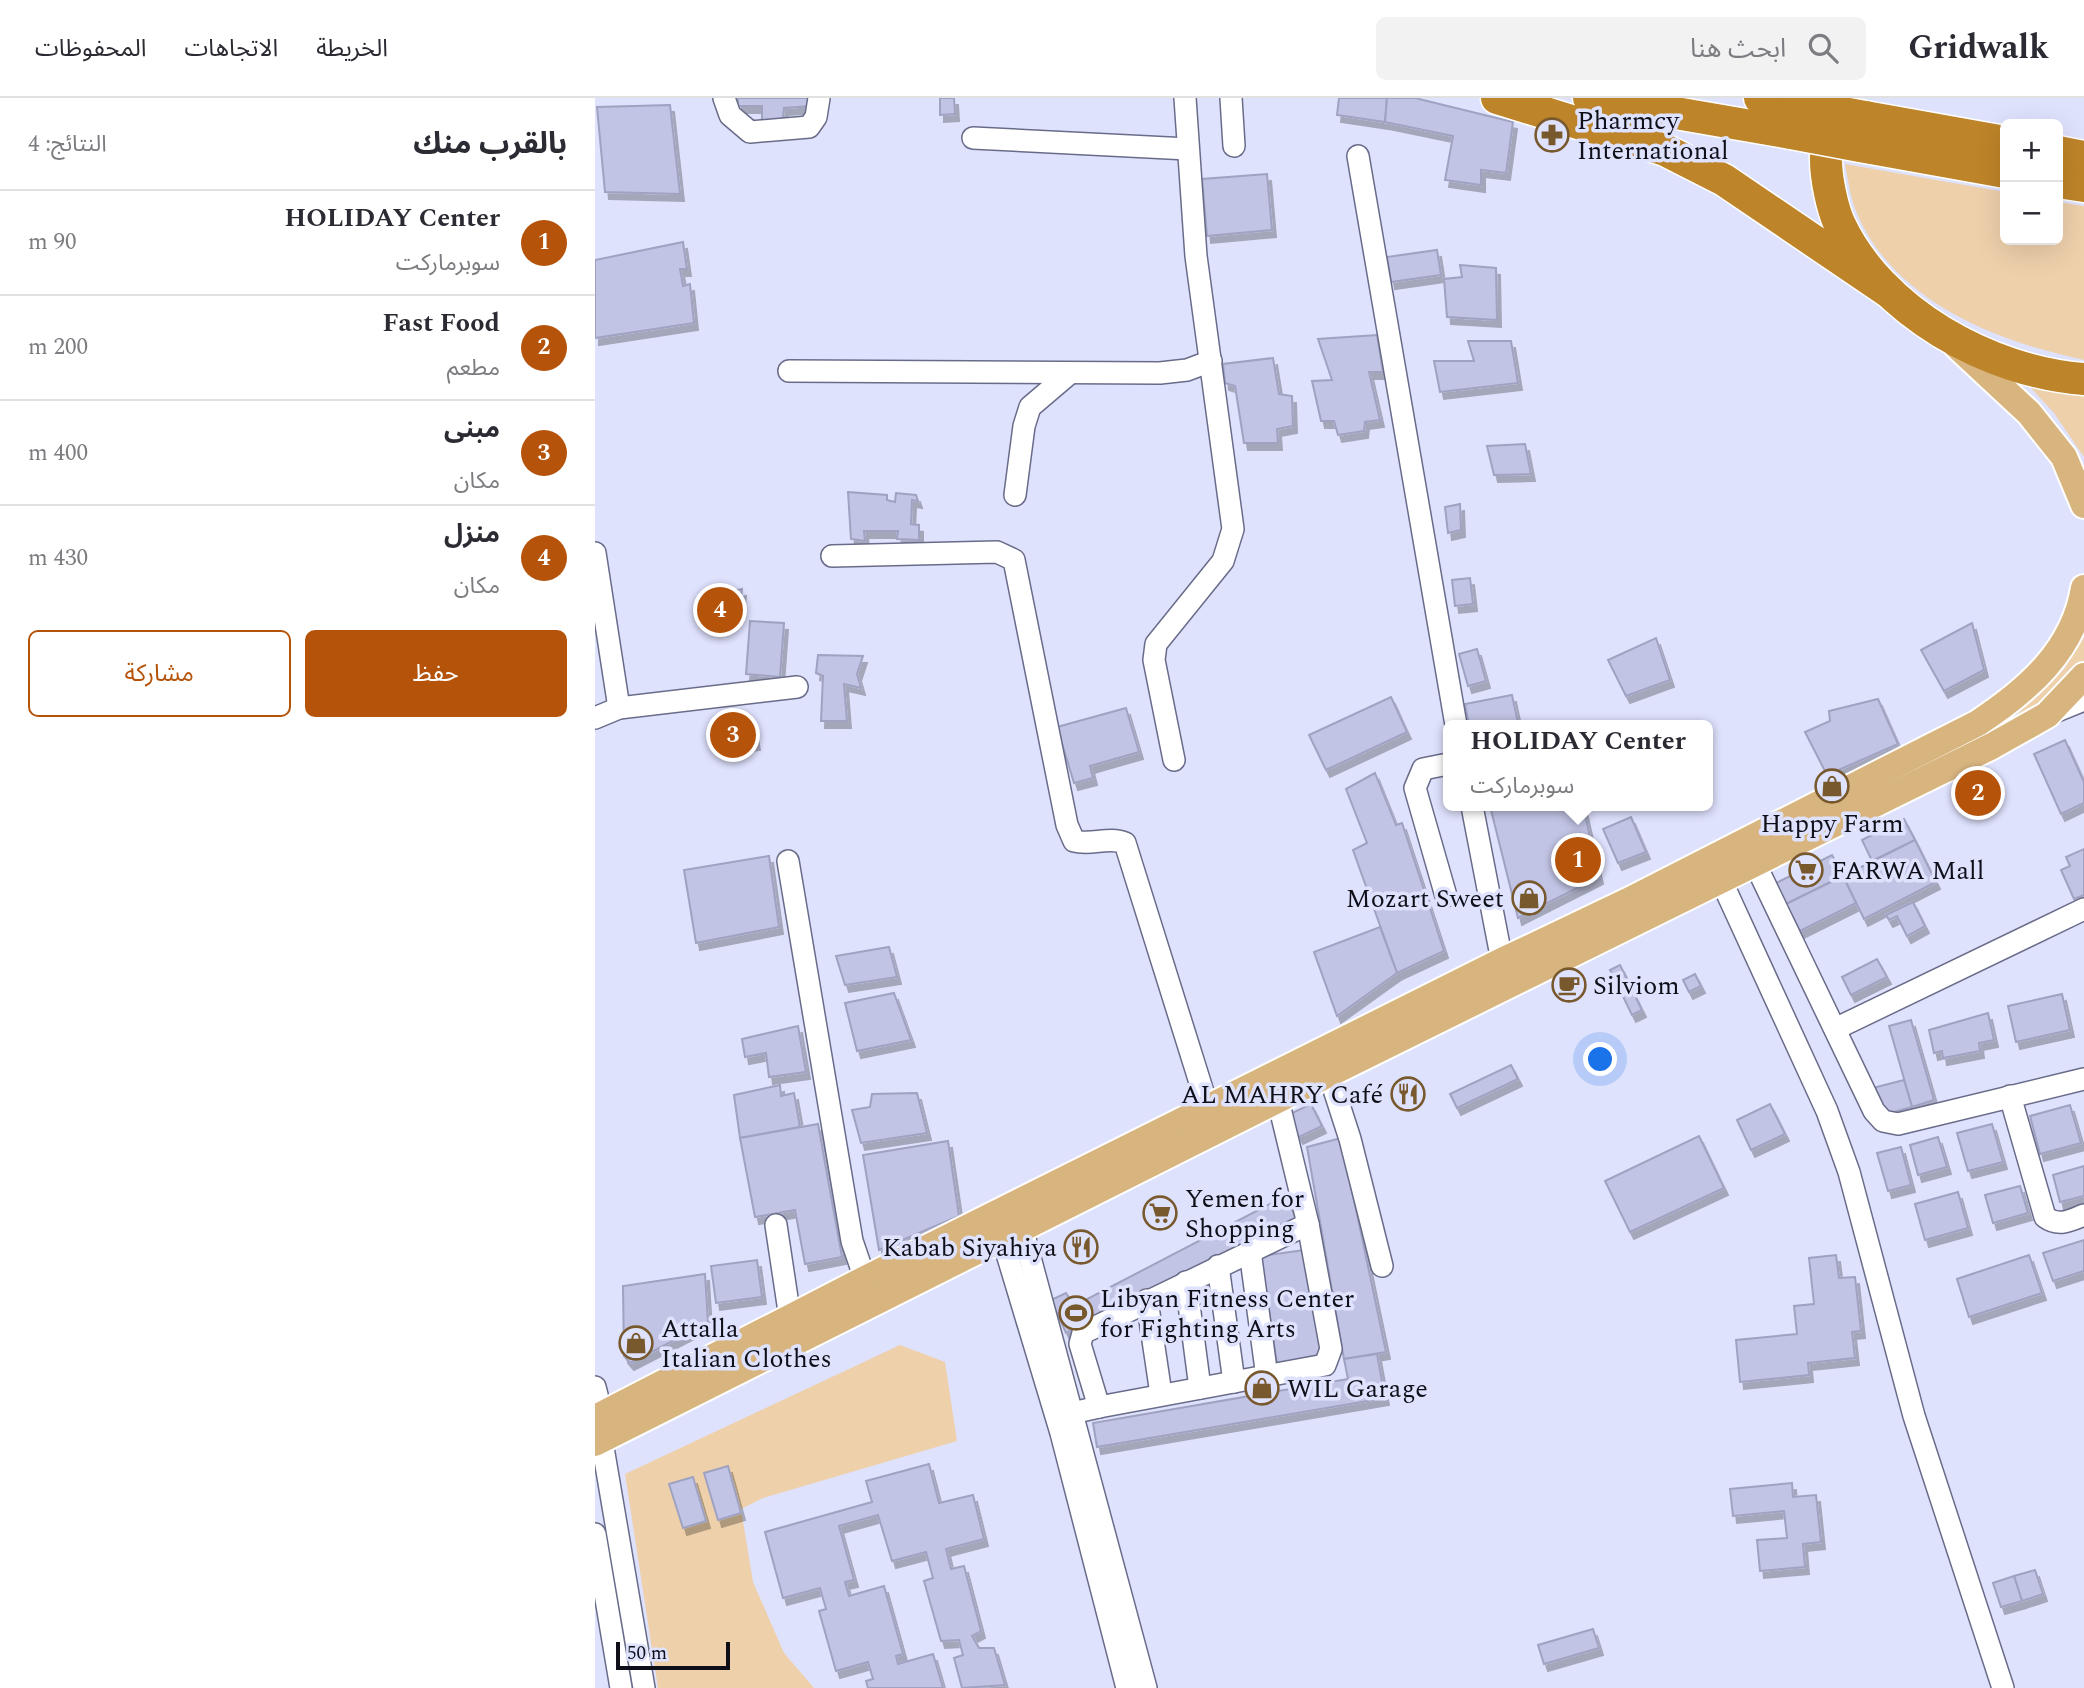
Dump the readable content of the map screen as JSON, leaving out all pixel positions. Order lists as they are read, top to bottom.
{
  "places": {
    "pharmacy": ["Pharmcy International"],
    "shop": [
      "Happy Farm",
      "Mozart Sweet",
      "Attalla Italian Clothes",
      "WIL Garage"
    ],
    "supermarket": ["FARWA Mall", "Yemen for Shopping"],
    "cafe": ["Silviom"],
    "restaurant": ["AL MAHRY Café", "Kabab Siyahiya"],
    "sports": ["Libyan Fitness Center for Fighting Arts"]
  },
  "scale_bar": "50 m",
  "page": {
    "header": "Gridwalk",
    "search": "ابحث هنا",
    "nav": ["الخريطة", "الاتجاهات", "المحفوظات"],
    "heading": ["بالقرب منك", "النتائج: 4"],
    "map_buttons": ["+", "−"],
    "list": [
      {
        "mark": "1",
        "name": "HOLIDAY Center",
        "note": "سوبرماركت",
        "value": "90 m"
      },
      {
        "mark": "2",
        "name": "Fast Food",
        "note": "مطعم",
        "value": "200 m"
      },
      {
        "mark": "3",
        "name": "مبنى",
        "note": "مكان",
        "value": "400 m"
      },
      {
        "mark": "4",
        "name": "منزل",
        "note": "مكان",
        "value": "430 m"
      }
    ],
    "pins": [
      "4",
      "3",
      "2",
      "1"
    ],
    "buttons": ["حفظ", "مشاركة"],
    "popup": ["HOLIDAY Center", "سوبرماركت"],
    "scale": "50 m"
  }
}
